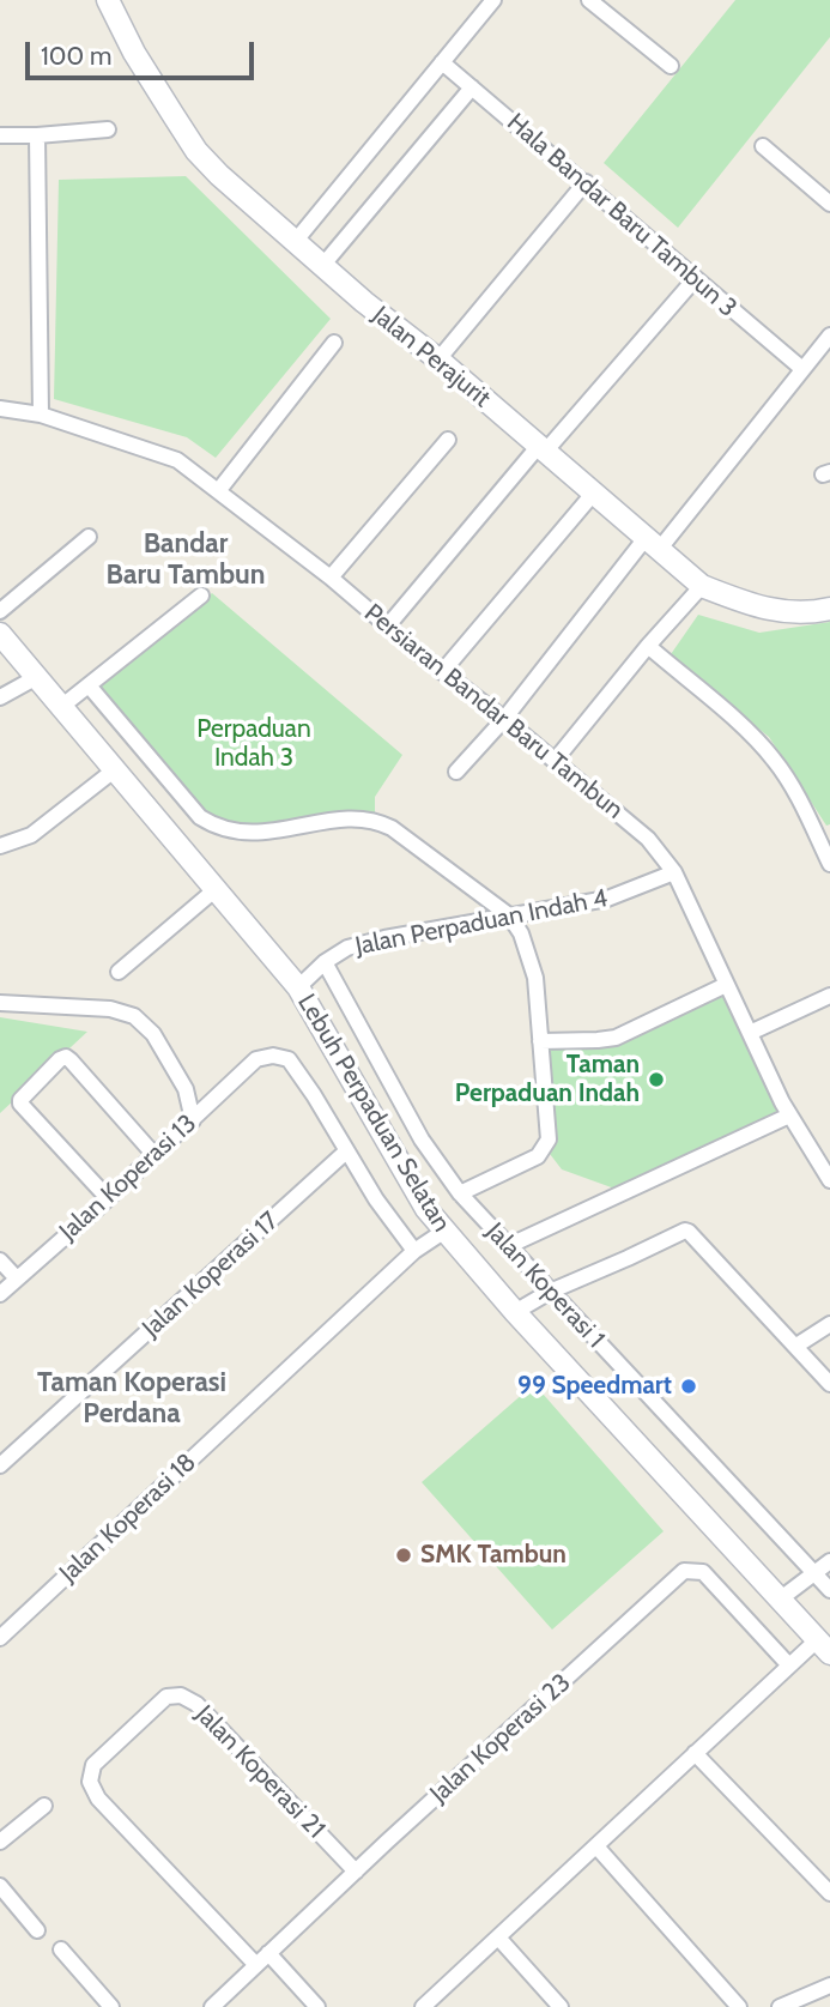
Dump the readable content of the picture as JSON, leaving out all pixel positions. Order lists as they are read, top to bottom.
{
  "streets": {
    "street": [
      "Hala Bandar Baru Tambun 3",
      "Jalan Perajurit",
      "Persiaran Bandar Baru Tambun",
      "Jalan Perpaduan Indah 4",
      "Lebuh Perpaduan Selatan",
      "Jalan Koperasi 13",
      "Jalan Koperasi 17",
      "Jalan Koperasi 1",
      "Jalan Koperasi 18",
      "Jalan Koperasi 23",
      "Jalan Koperasi 21"
    ]
  },
  "crossings": [
    ["Persiaran Bandar Baru Tambun", "Jalan Perpaduan Indah 4"],
    ["Jalan Perpaduan Indah 4", "Lebuh Perpaduan Selatan"],
    ["Jalan Perpaduan Indah 4", "Jalan Koperasi 1"],
    ["Lebuh Perpaduan Selatan", "Jalan Koperasi 18"],
    ["Jalan Koperasi 13", "Jalan Koperasi 17"],
    ["Jalan Koperasi 23", "Jalan Koperasi 21"]
  ],
  "districts": ["Bandar Baru Tambun", "Taman Koperasi Perdana"],
  "parks": ["Perpaduan Indah 3"],
  "places": ["Taman Perpaduan Indah", "99 Speedmart", "SMK Tambun"],
  "scale_bar": "100 m"
}
